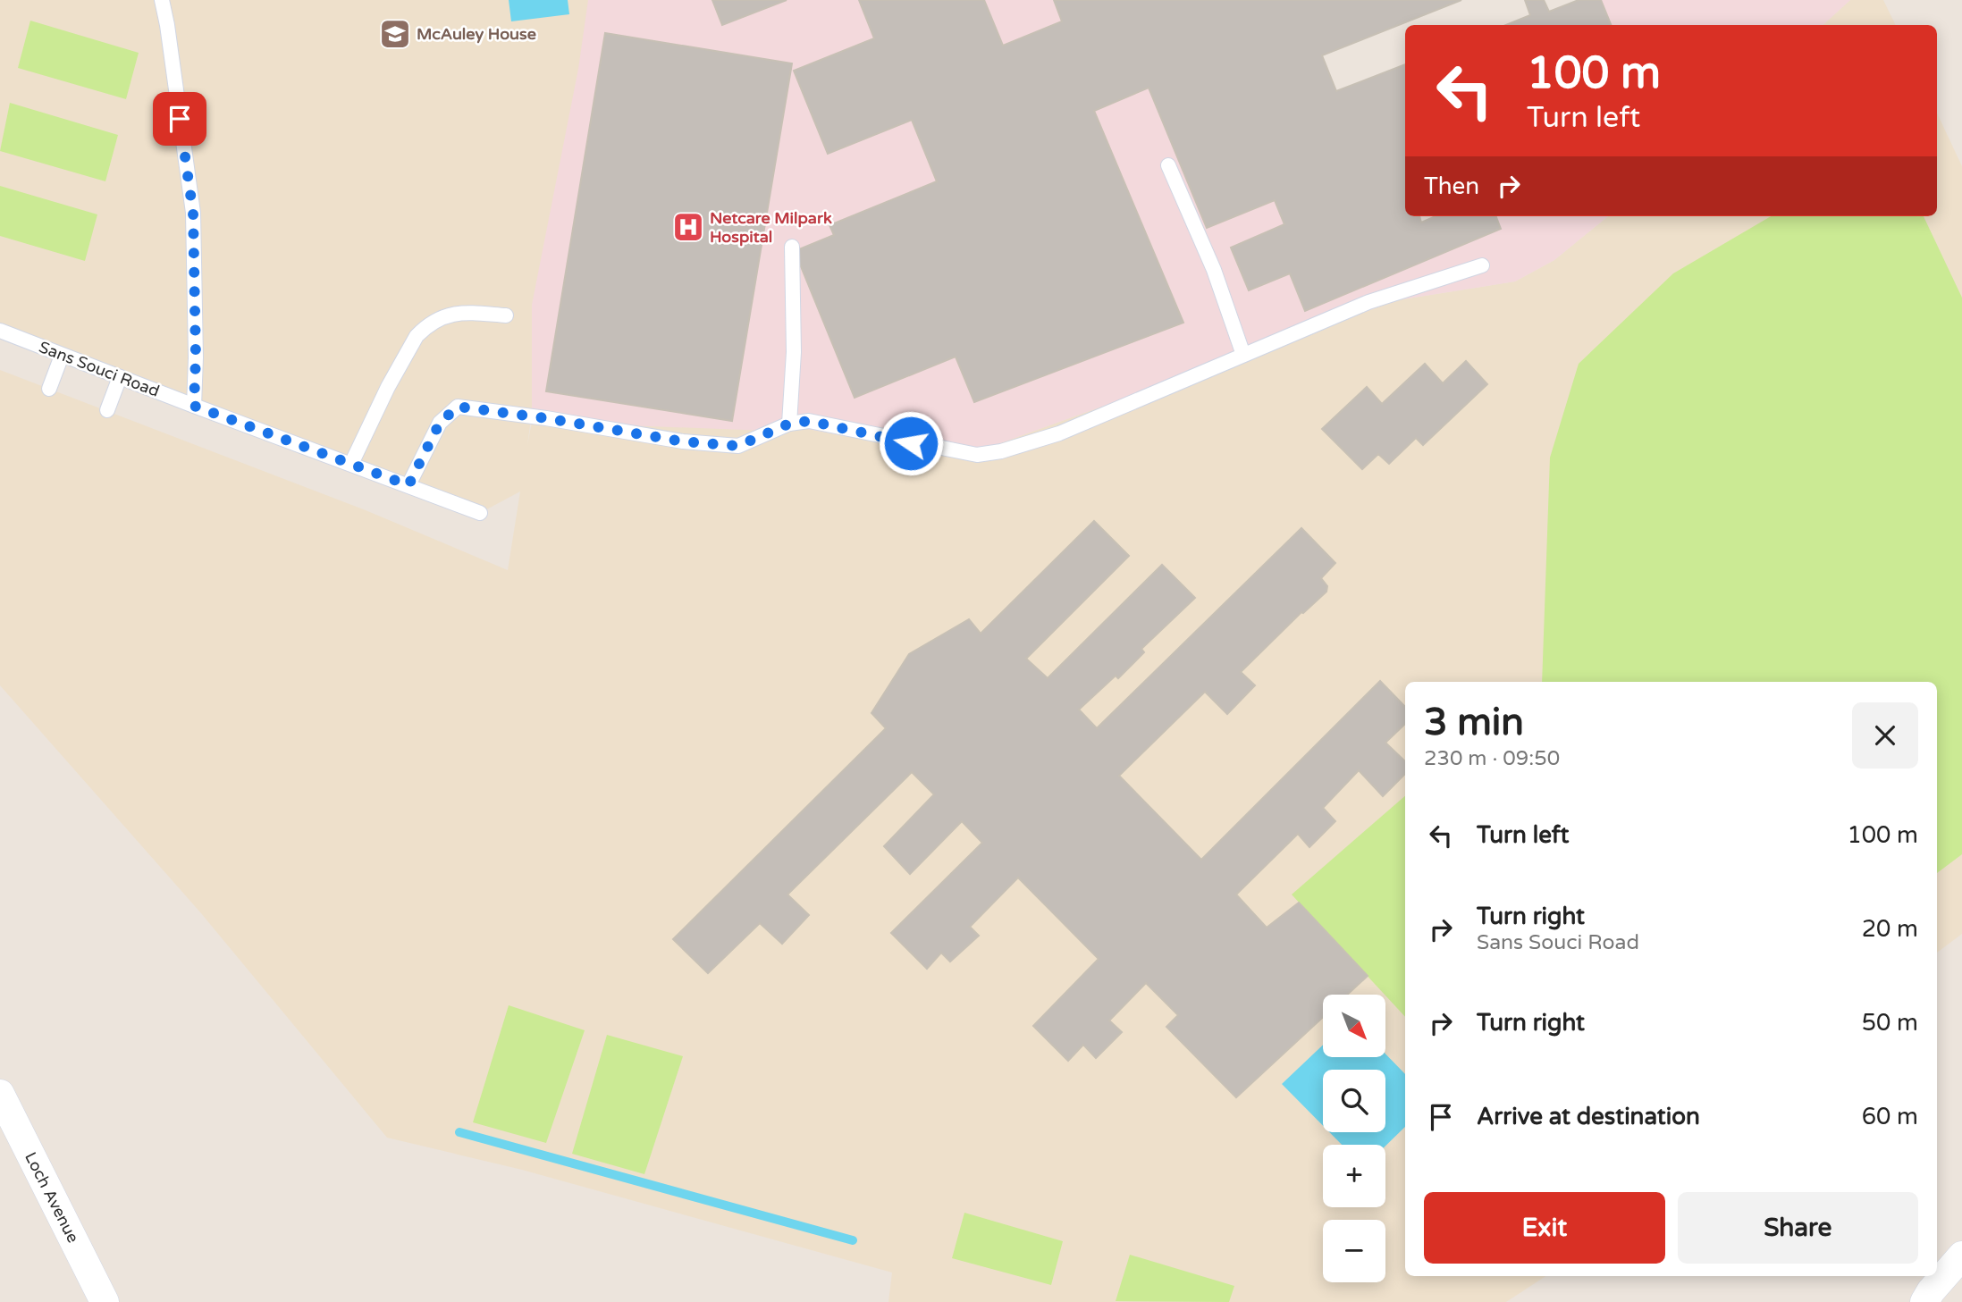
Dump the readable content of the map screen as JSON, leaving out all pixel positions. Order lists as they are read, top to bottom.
{
  "streets": {
    "street": ["Loch Avenue"],
    "lane": ["Sans Souci Road"]
  },
  "places": {
    "school or university": ["McAuley House"],
    "hospital": ["Netcare Milpark Hospital"]
  },
  "north": "bottom right",
  "page": {
    "turn": ["100 m", "Turn left"],
    "then": "Then",
    "heading": ["3 min", "230 m · 09:50"],
    "list": [
      {
        "name": "Turn left",
        "value": "100 m"
      },
      {
        "name": "Turn right",
        "note": "Sans Souci Road",
        "value": "20 m"
      },
      {
        "name": "Turn right",
        "value": "50 m"
      },
      {
        "name": "Arrive at destination",
        "value": "60 m"
      }
    ],
    "map_buttons": ["+", "−"],
    "buttons": ["Exit", "Share"]
  }
}
